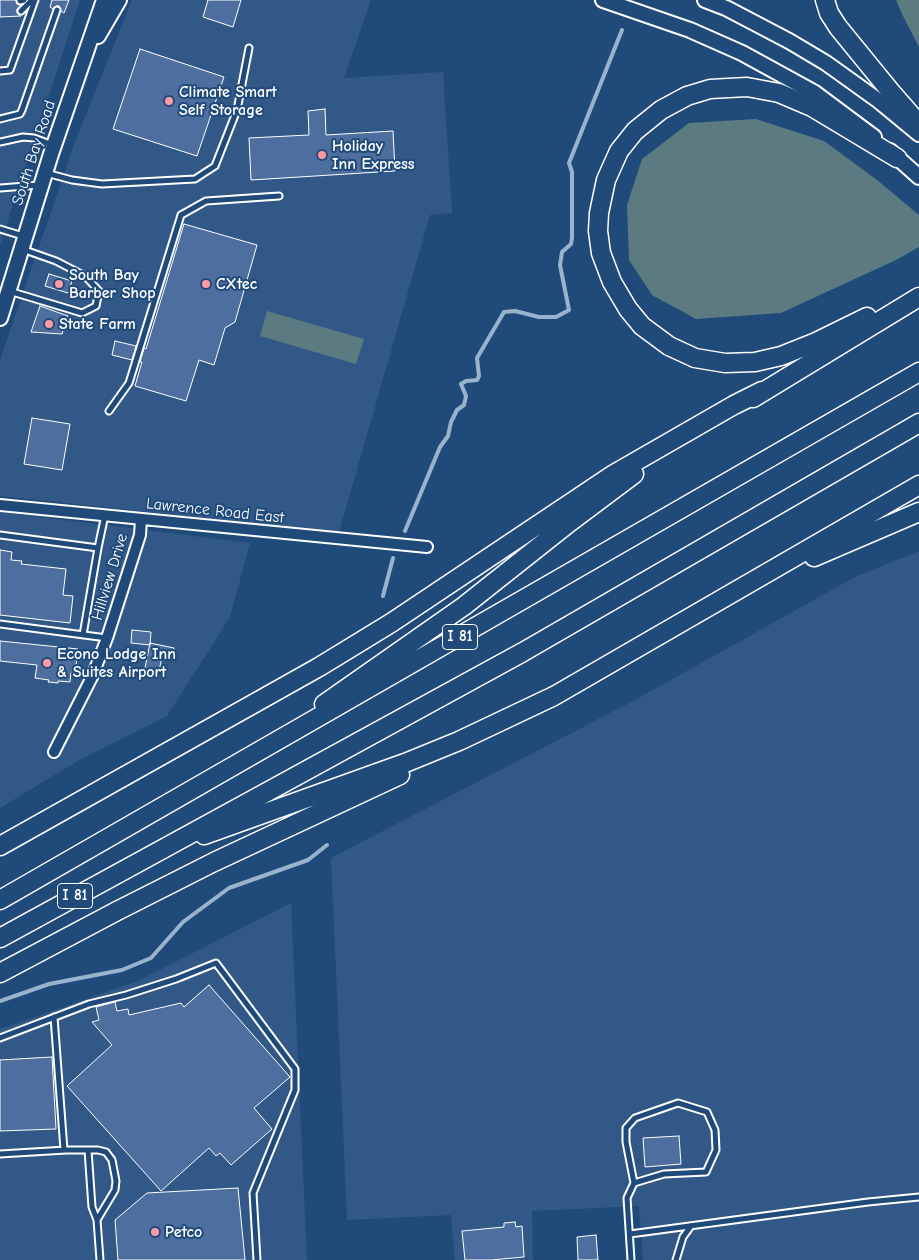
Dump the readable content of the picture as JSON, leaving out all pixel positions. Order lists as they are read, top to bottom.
{
  "streets": {
    "highway": ["I 81"],
    "main road": ["South Bay Road"],
    "street": ["Lawrence Road East", "Hillview Drive"]
  },
  "crossings": [
    ["Lawrence Road East", "Hillview Drive"]
  ],
  "places": [
    "Climate Smart Self Storage",
    "Holiday Inn Express",
    "South Bay Barber Shop",
    "CXtec",
    "State Farm",
    "Econo Lodge Inn & Suites Airport",
    "Petco"
  ]
}
